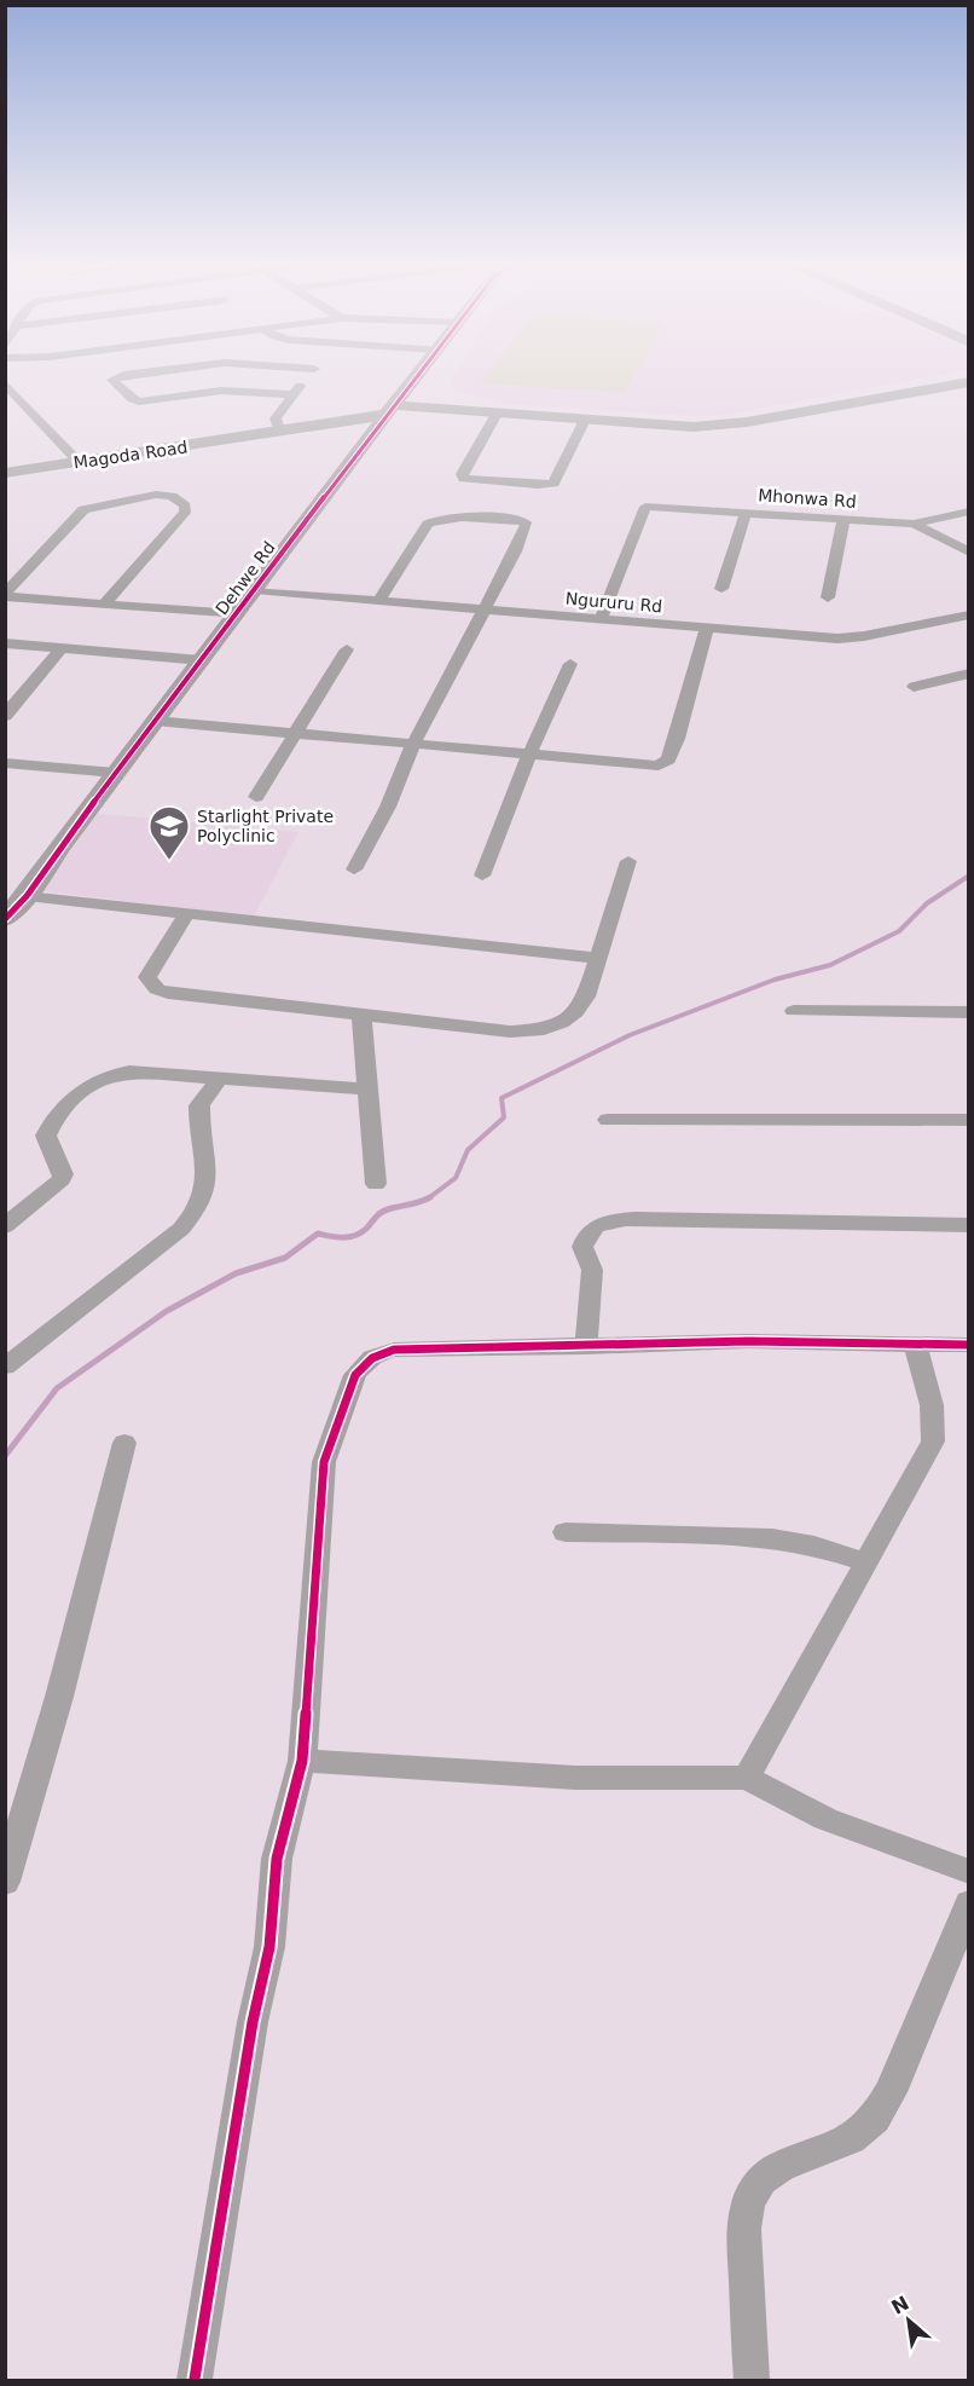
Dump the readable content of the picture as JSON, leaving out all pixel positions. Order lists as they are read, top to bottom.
{
  "streets": {
    "street": [
      "Magoda Road",
      "Mhonwa Rd",
      "Dehwe Rd",
      "Ngururu Rd"
    ]
  },
  "crossings": [
    ["Magoda Road", "Dehwe Rd"],
    ["Mhonwa Rd", "Ngururu Rd"],
    ["Dehwe Rd", "Ngururu Rd"]
  ],
  "places": {
    "school or university": ["Starlight Private Polyclinic"]
  },
  "north": "top left"
}
